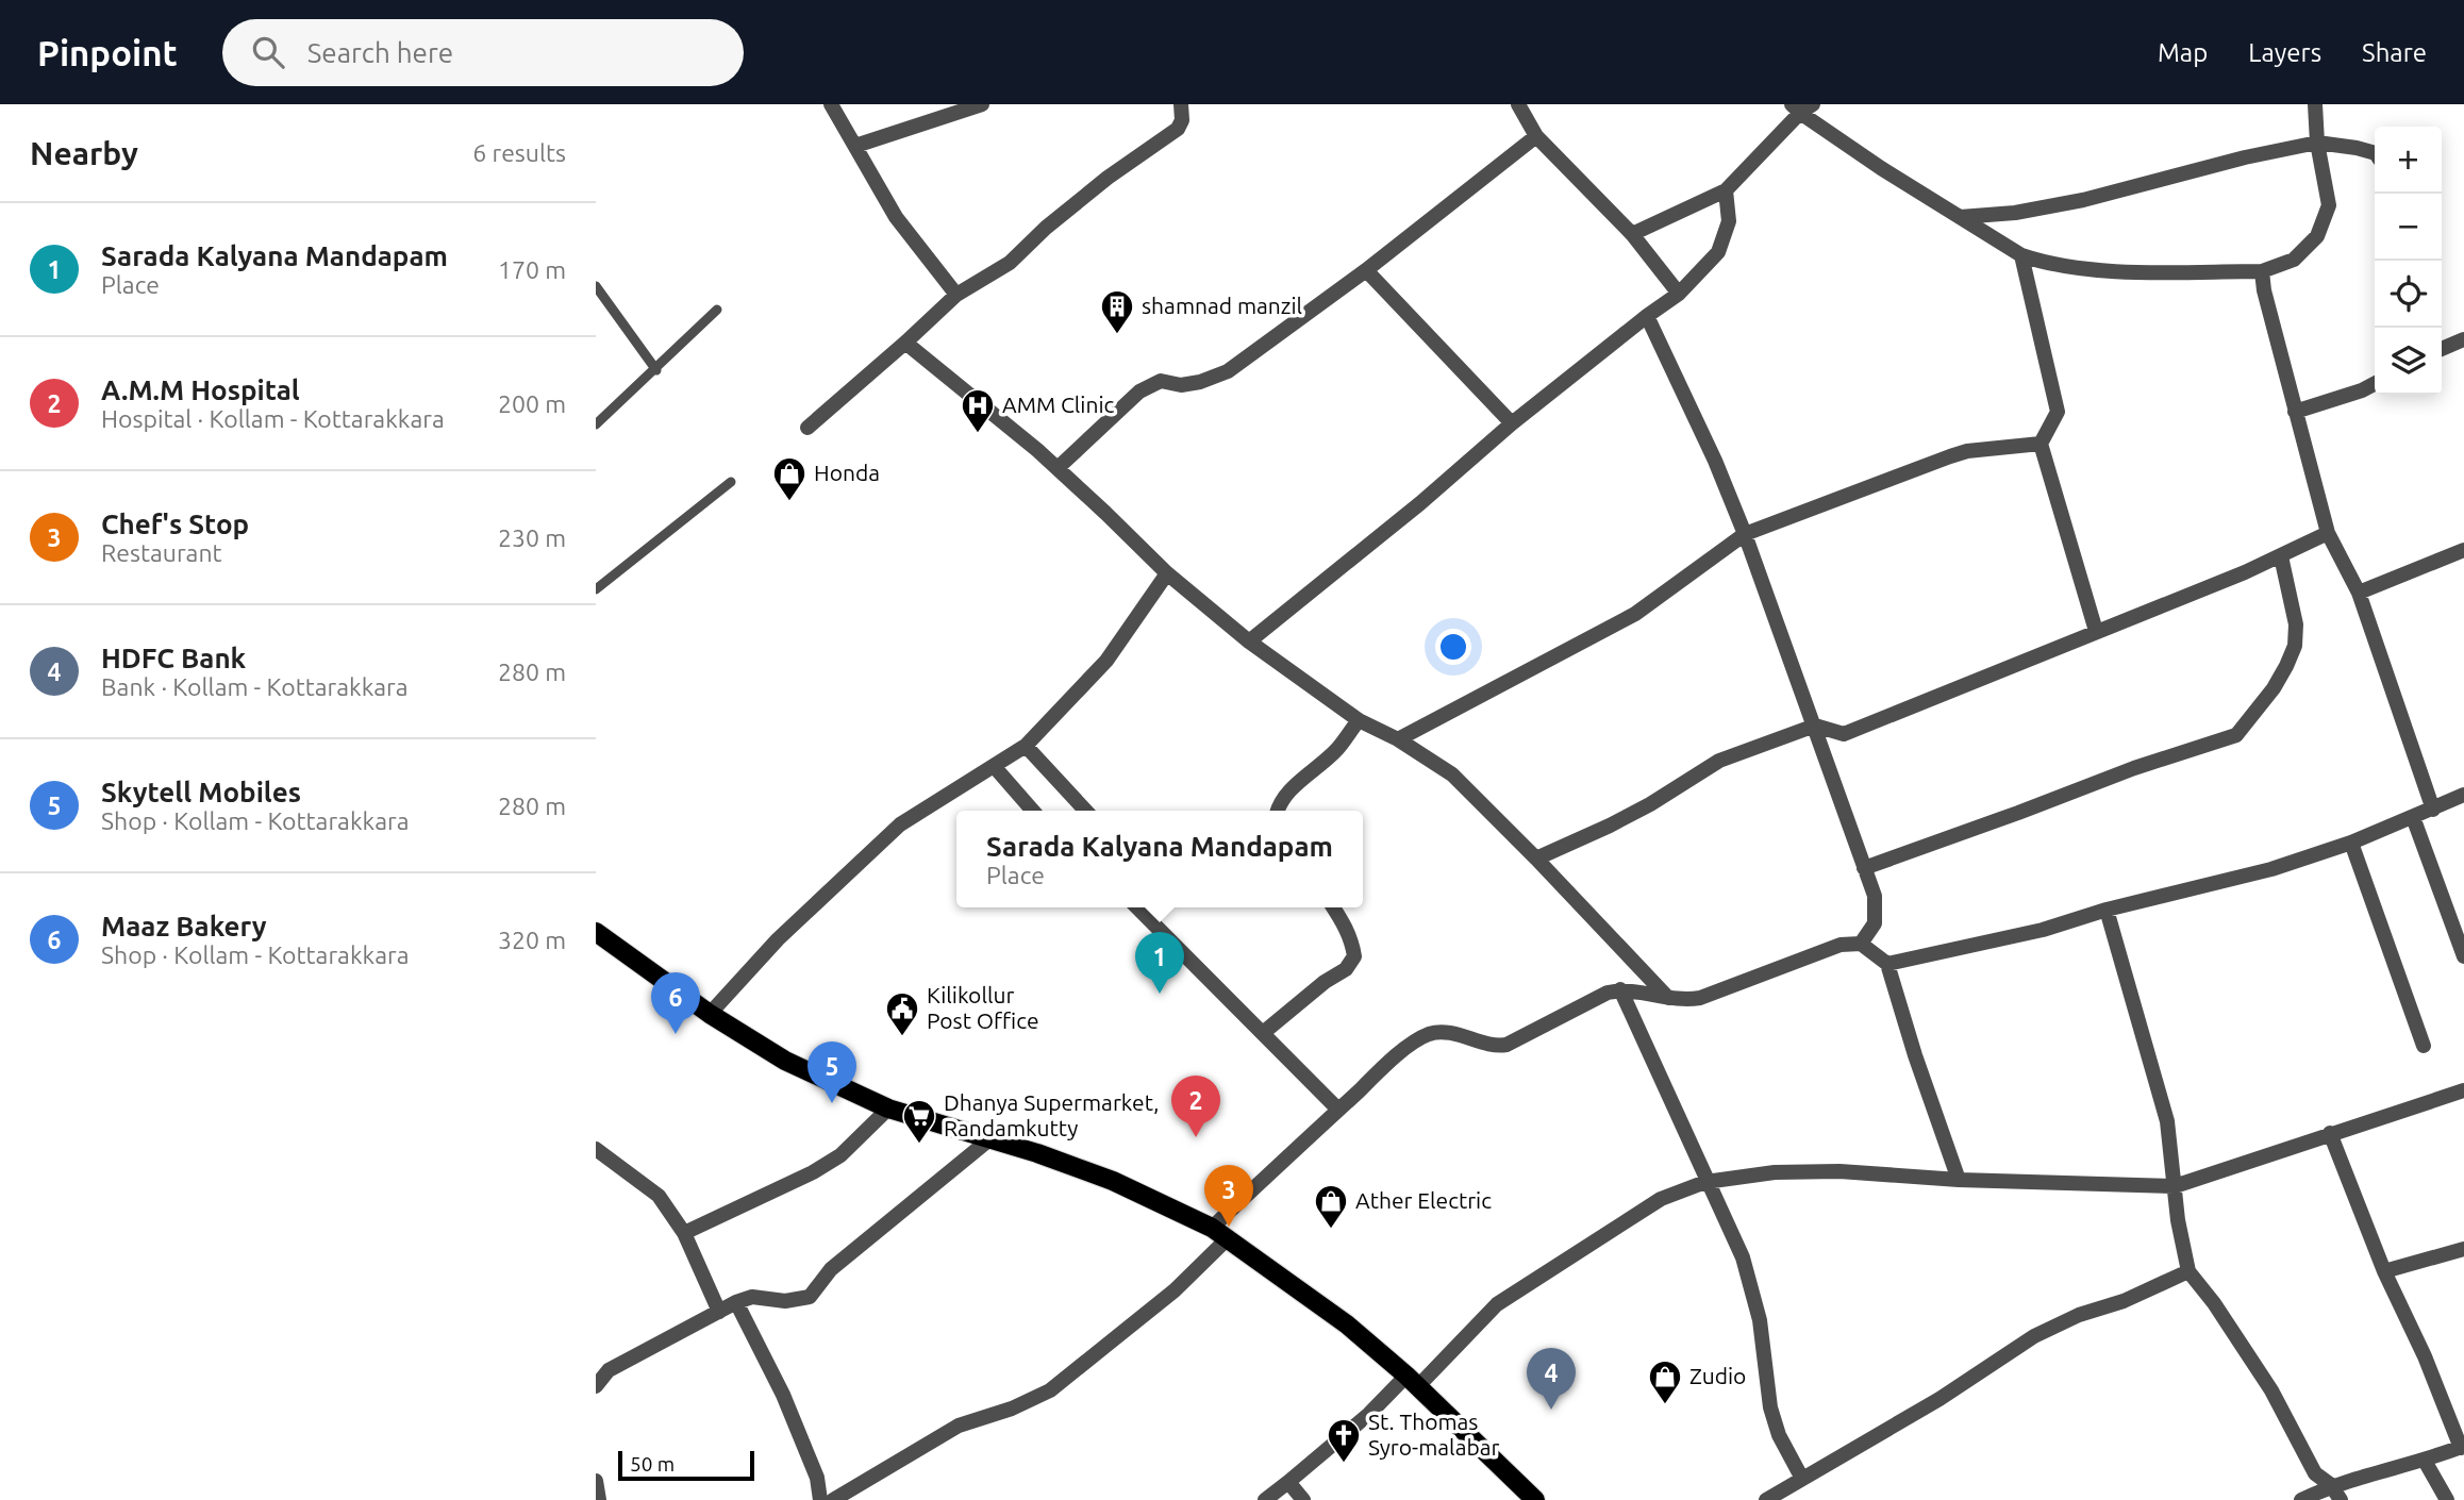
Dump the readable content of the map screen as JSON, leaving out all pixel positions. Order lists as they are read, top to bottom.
{
  "places": {
    "building": ["shamnad manzil"],
    "hospital": ["AMM Clinic"],
    "shop": ["Honda", "Ather Electric", "Zudio"],
    "public building": ["Kilikollur Post Office"],
    "supermarket": ["Dhanya Supermarket, Randamkutty"],
    "church": ["St. Thomas Syro-malabar"]
  },
  "scale_bar": "50 m",
  "page": {
    "header": "Pinpoint",
    "search": "Search here",
    "nav": ["Map", "Layers", "Share"],
    "heading": ["Nearby", "6 results"],
    "map_buttons": ["+", "−"],
    "list": [
      {
        "mark": "1",
        "name": "Sarada Kalyana Mandapam",
        "note": "Place",
        "value": "170 m"
      },
      {
        "mark": "2",
        "name": "A.M.M Hospital",
        "note": "Hospital · Kollam - Kottarakkara",
        "value": "200 m"
      },
      {
        "mark": "3",
        "name": "Chef's Stop",
        "note": "Restaurant",
        "value": "230 m"
      },
      {
        "mark": "4",
        "name": "HDFC Bank",
        "note": "Bank · Kollam - Kottarakkara",
        "value": "280 m"
      },
      {
        "mark": "5",
        "name": "Skytell Mobiles",
        "note": "Shop · Kollam - Kottarakkara",
        "value": "280 m"
      },
      {
        "mark": "6",
        "name": "Maaz Bakery",
        "note": "Shop · Kollam - Kottarakkara",
        "value": "320 m"
      }
    ],
    "popup": ["Sarada Kalyana Mandapam", "Place"],
    "pins": [
      "1",
      "6",
      "5",
      "2",
      "3",
      "4"
    ],
    "scale": "50 m"
  }
}
